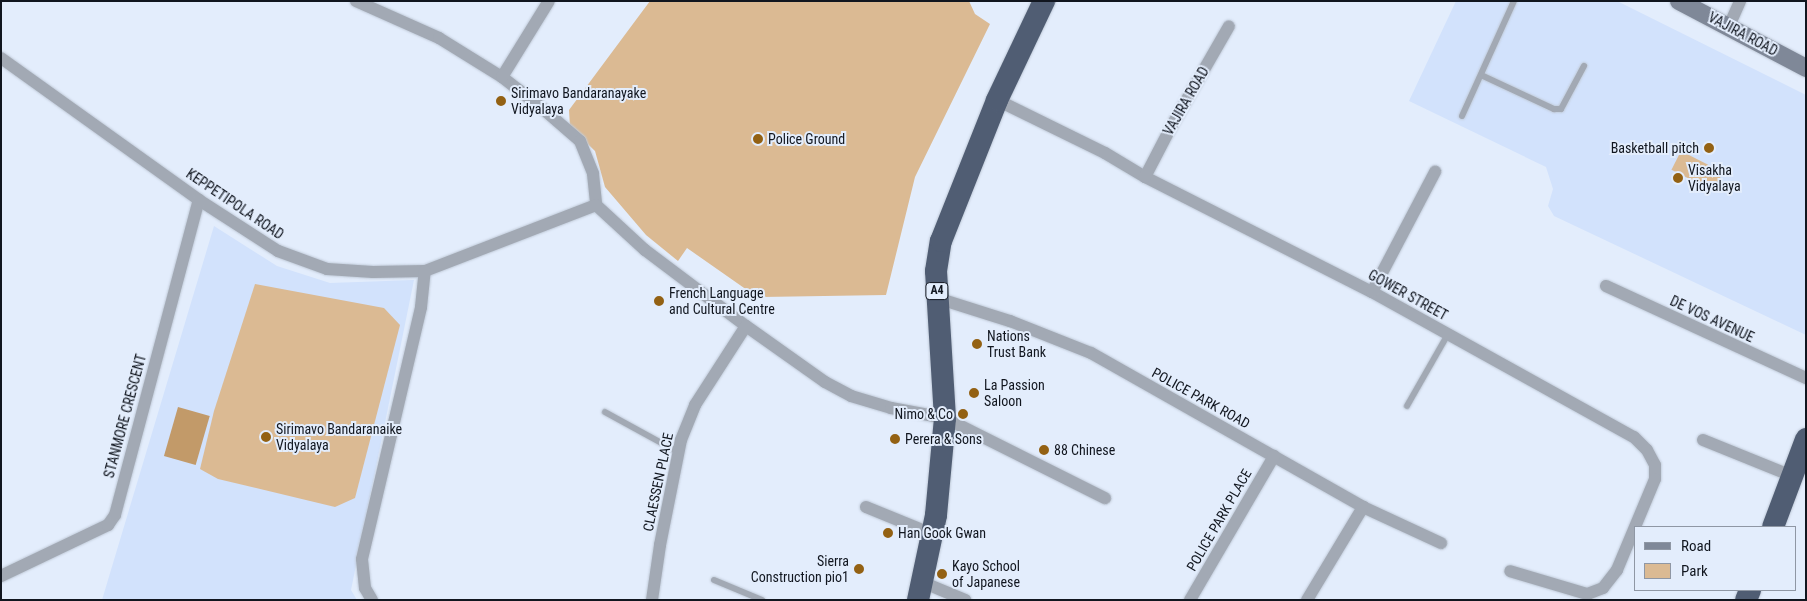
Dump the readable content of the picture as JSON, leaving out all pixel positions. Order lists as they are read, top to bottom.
{
  "streets": {
    "highway": ["A4"],
    "main road": ["VAJIRA ROAD"],
    "street": [
      "KEPPETIPOLA ROAD",
      "GOWER STREET",
      "DE VOS AVENUE",
      "POLICE PARK ROAD",
      "STANMORE CRESCENT",
      "CLAESSEN PLACE",
      "POLICE PARK PLACE"
    ]
  },
  "crossings": [
    ["VAJIRA ROAD", "GOWER STREET"],
    ["KEPPETIPOLA ROAD", "STANMORE CRESCENT"],
    ["A4", "GOWER STREET"],
    ["A4", "POLICE PARK ROAD"],
    ["POLICE PARK ROAD", "POLICE PARK PLACE"]
  ],
  "places": [
    "Sirimavo Bandaranayake Vidyalaya",
    "Police Ground",
    "Basketball pitch",
    "Visakha Vidyalaya",
    "French Language and Cultural Centre",
    "Nations Trust Bank",
    "La Passion Saloon",
    "Nimo & Co",
    "Sirimavo Bandaranaike Vidyalaya",
    "Perera & Sons",
    "88 Chinese",
    "Han Gook Gwan",
    "Sierra Construction pio1",
    "Kayo School of Japanese"
  ],
  "legend": ["Road", "Park"]
}
